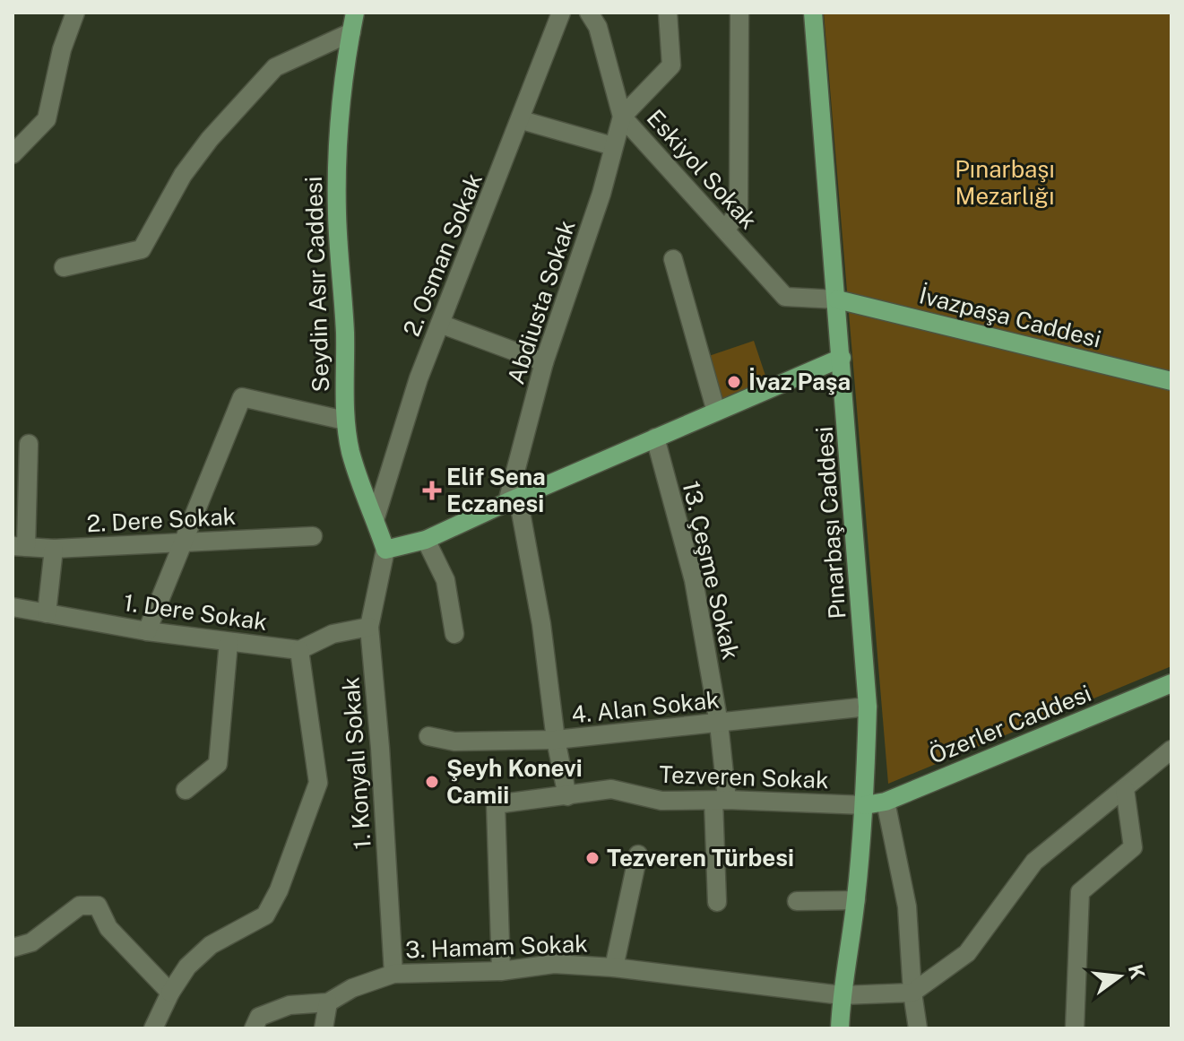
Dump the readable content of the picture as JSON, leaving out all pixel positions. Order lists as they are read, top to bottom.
{
  "streets": {
    "main road": [
      "Seydin Asır Caddesi",
      "İvazpaşa Caddesi",
      "Pınarbaşı Caddesi",
      "Özerler Caddesi"
    ],
    "street": [
      "Eskiyol Sokak",
      "2. Osman Sokak",
      "Abdiusta Sokak",
      "2. Dere Sokak",
      "13. Çeşme Sokak",
      "1. Dere Sokak",
      "4. Alan Sokak",
      "1. Konyalı Sokak",
      "Tezveren Sokak",
      "3. Hamam Sokak"
    ]
  },
  "crossings": [
    ["Eskiyol Sokak", "Abdiusta Sokak"],
    ["Eskiyol Sokak", "İvazpaşa Caddesi"],
    ["Eskiyol Sokak", "Pınarbaşı Caddesi"],
    ["2. Osman Sokak", "Seydin Asır Caddesi"],
    ["Seydin Asır Caddesi", "1. Konyalı Sokak"],
    ["İvazpaşa Caddesi", "Pınarbaşı Caddesi"],
    ["Pınarbaşı Caddesi", "4. Alan Sokak"],
    ["Pınarbaşı Caddesi", "Özerler Caddesi"],
    ["Pınarbaşı Caddesi", "Tezveren Sokak"],
    ["Pınarbaşı Caddesi", "3. Hamam Sokak"],
    ["13. Çeşme Sokak", "4. Alan Sokak"],
    ["13. Çeşme Sokak", "Tezveren Sokak"],
    ["Özerler Caddesi", "Tezveren Sokak"],
    ["1. Konyalı Sokak", "3. Hamam Sokak"],
    ["Tezveren Sokak", "3. Hamam Sokak"]
  ],
  "parks": ["Pınarbaşı Mezarlığı"],
  "places": {
    "other": ["İvaz Paşa", "Şeyh Konevi Camii", "Tezveren Türbesi"],
    "health": ["Elif Sena Eczanesi"]
  },
  "north": "right"
}
